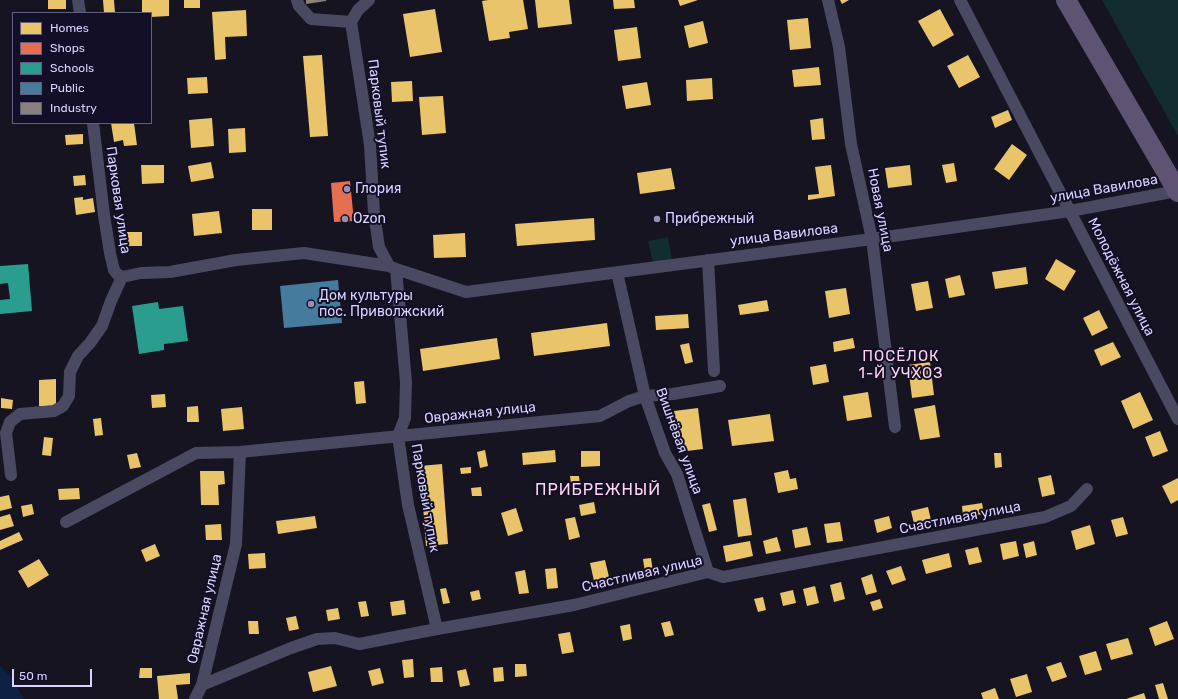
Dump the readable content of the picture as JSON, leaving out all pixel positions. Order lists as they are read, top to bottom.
{
  "streets": {
    "street": [
      "Парковый тупик",
      "улица Вавилова",
      "Парковая улица",
      "Новая улица",
      "Молодёжная улица",
      "Овражная улица",
      "Вишнёвая улица",
      "Счастливая улица"
    ]
  },
  "crossings": [
    ["Парковый тупик", "улица Вавилова"],
    ["Парковый тупик", "Овражная улица"],
    ["Парковый тупик", "Счастливая улица"],
    ["улица Вавилова", "Парковая улица"],
    ["улица Вавилова", "Новая улица"],
    ["улица Вавилова", "Молодёжная улица"],
    ["улица Вавилова", "Вишнёвая улица"],
    ["Овражная улица", "Вишнёвая улица"],
    ["Овражная улица", "Счастливая улица"],
    ["Вишнёвая улица", "Счастливая улица"]
  ],
  "districts": ["ПОСЁЛОК 1-Й УЧХОЗ", "ПРИБРЕЖНЫЙ"],
  "places": [
    "Глория",
    "Ozon",
    "Прибрежный",
    "Дом культуры пос. Приволжский"
  ],
  "legend": [
    "Homes",
    "Shops",
    "Schools",
    "Public",
    "Industry"
  ],
  "scale_bar": "50 m"
}
